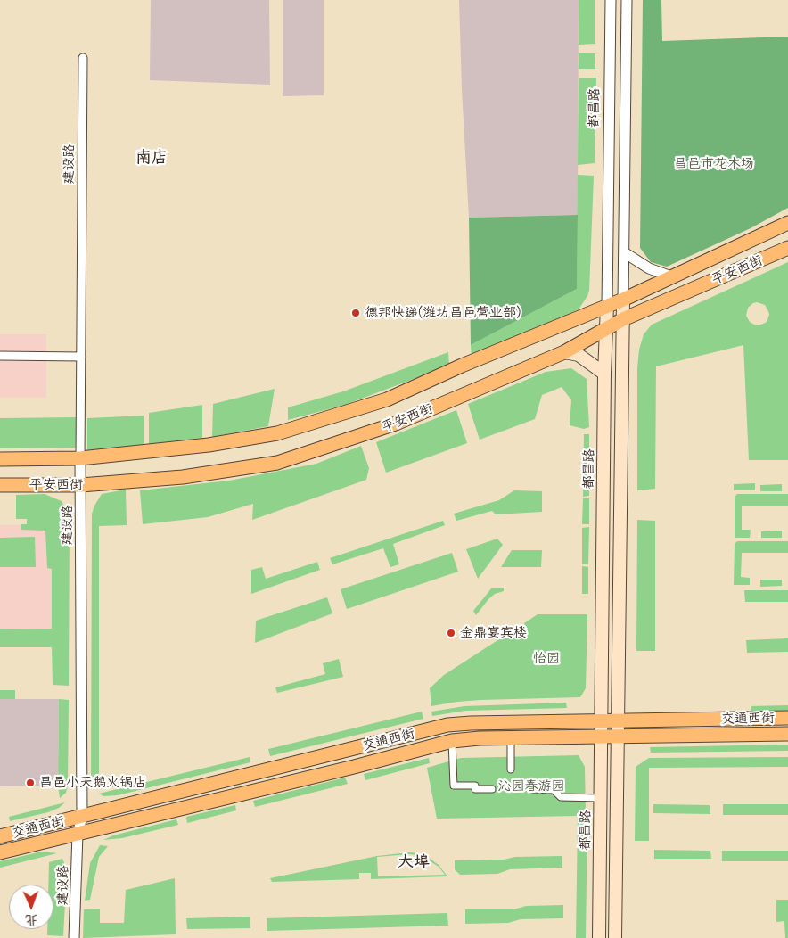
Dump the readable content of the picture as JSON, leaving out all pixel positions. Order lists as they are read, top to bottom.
{
  "streets": {
    "main road": ["都昌路", "平安西街", "交通西街"],
    "street": ["建设路"]
  },
  "crossings": [
    ["都昌路", "平安西街"],
    ["都昌路", "交通西街"],
    ["建设路", "平安西街"],
    ["建设路", "交通西街"]
  ],
  "districts": ["南店", "大埠"],
  "parks": ["昌邑市花木场", "怡园", "沁园春游园"],
  "places": ["德邦快递(潍坊昌邑营业部)", "金鼎宴宾楼", "昌邑小天鹅火锅店"],
  "north": "bottom"
}
